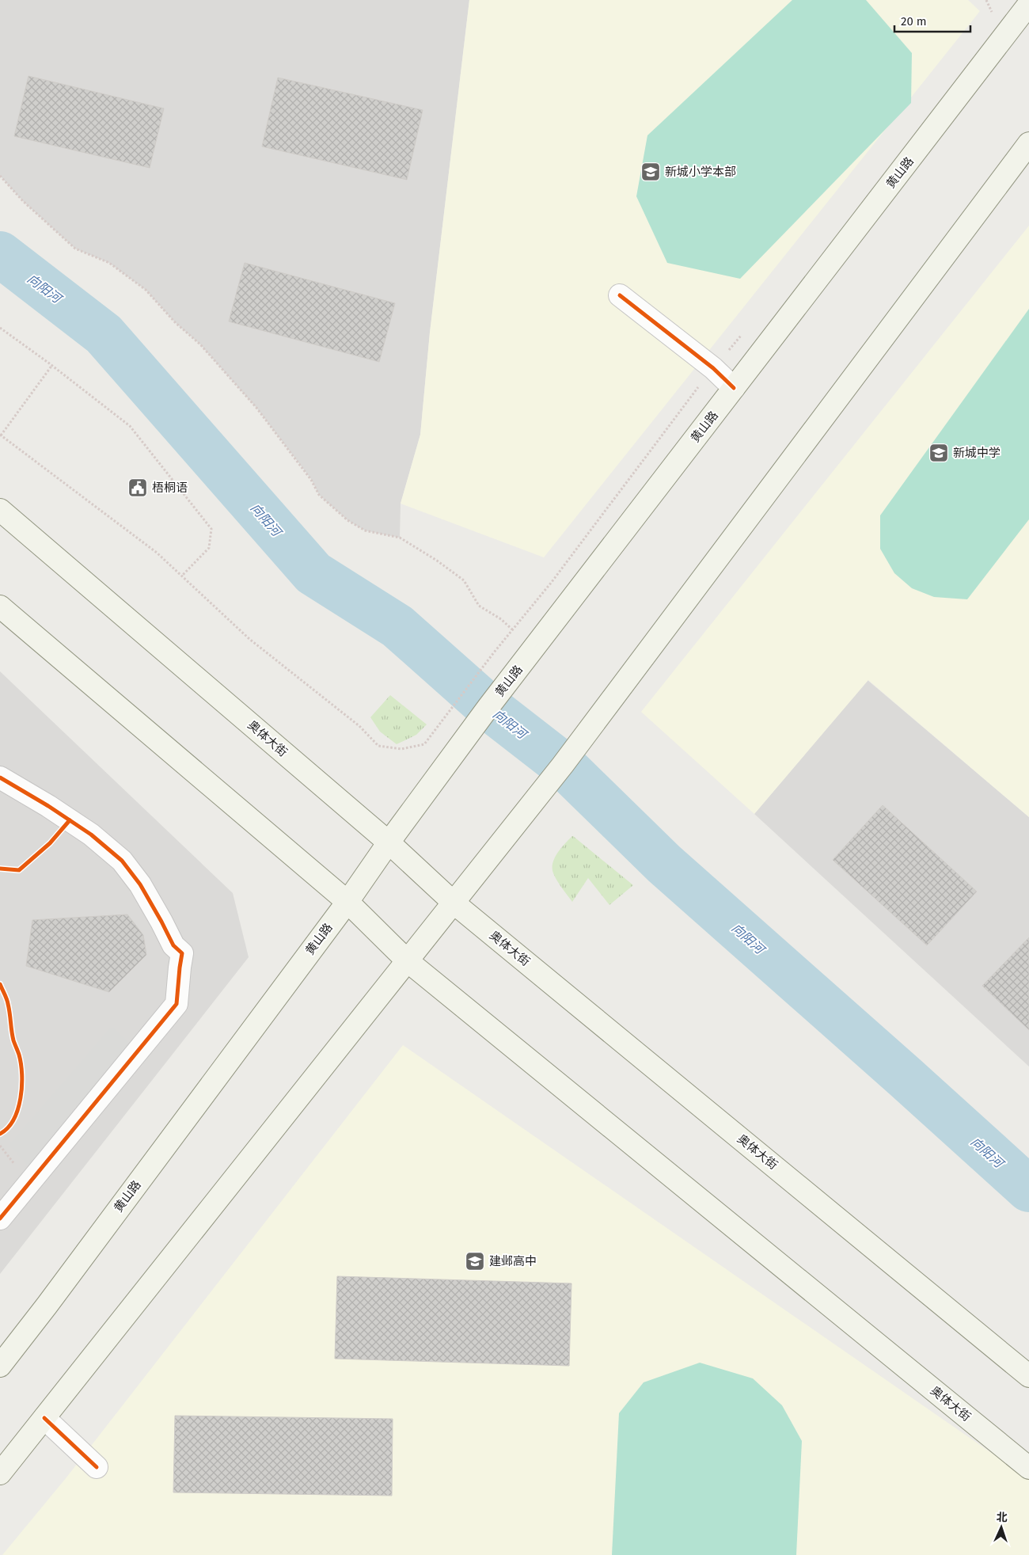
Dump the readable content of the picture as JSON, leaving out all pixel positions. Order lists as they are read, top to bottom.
{
  "streets": {
    "main road": ["黄山路", "奥体大街"]
  },
  "crossings": [
    ["黄山路", "奥体大街"]
  ],
  "water": ["向阳河"],
  "places": {
    "school or university": ["新城小学本部", "新城中学", "建邺高中"],
    "public building": ["梧桐语"]
  },
  "scale_bar": "20 m",
  "north": "top"
}
